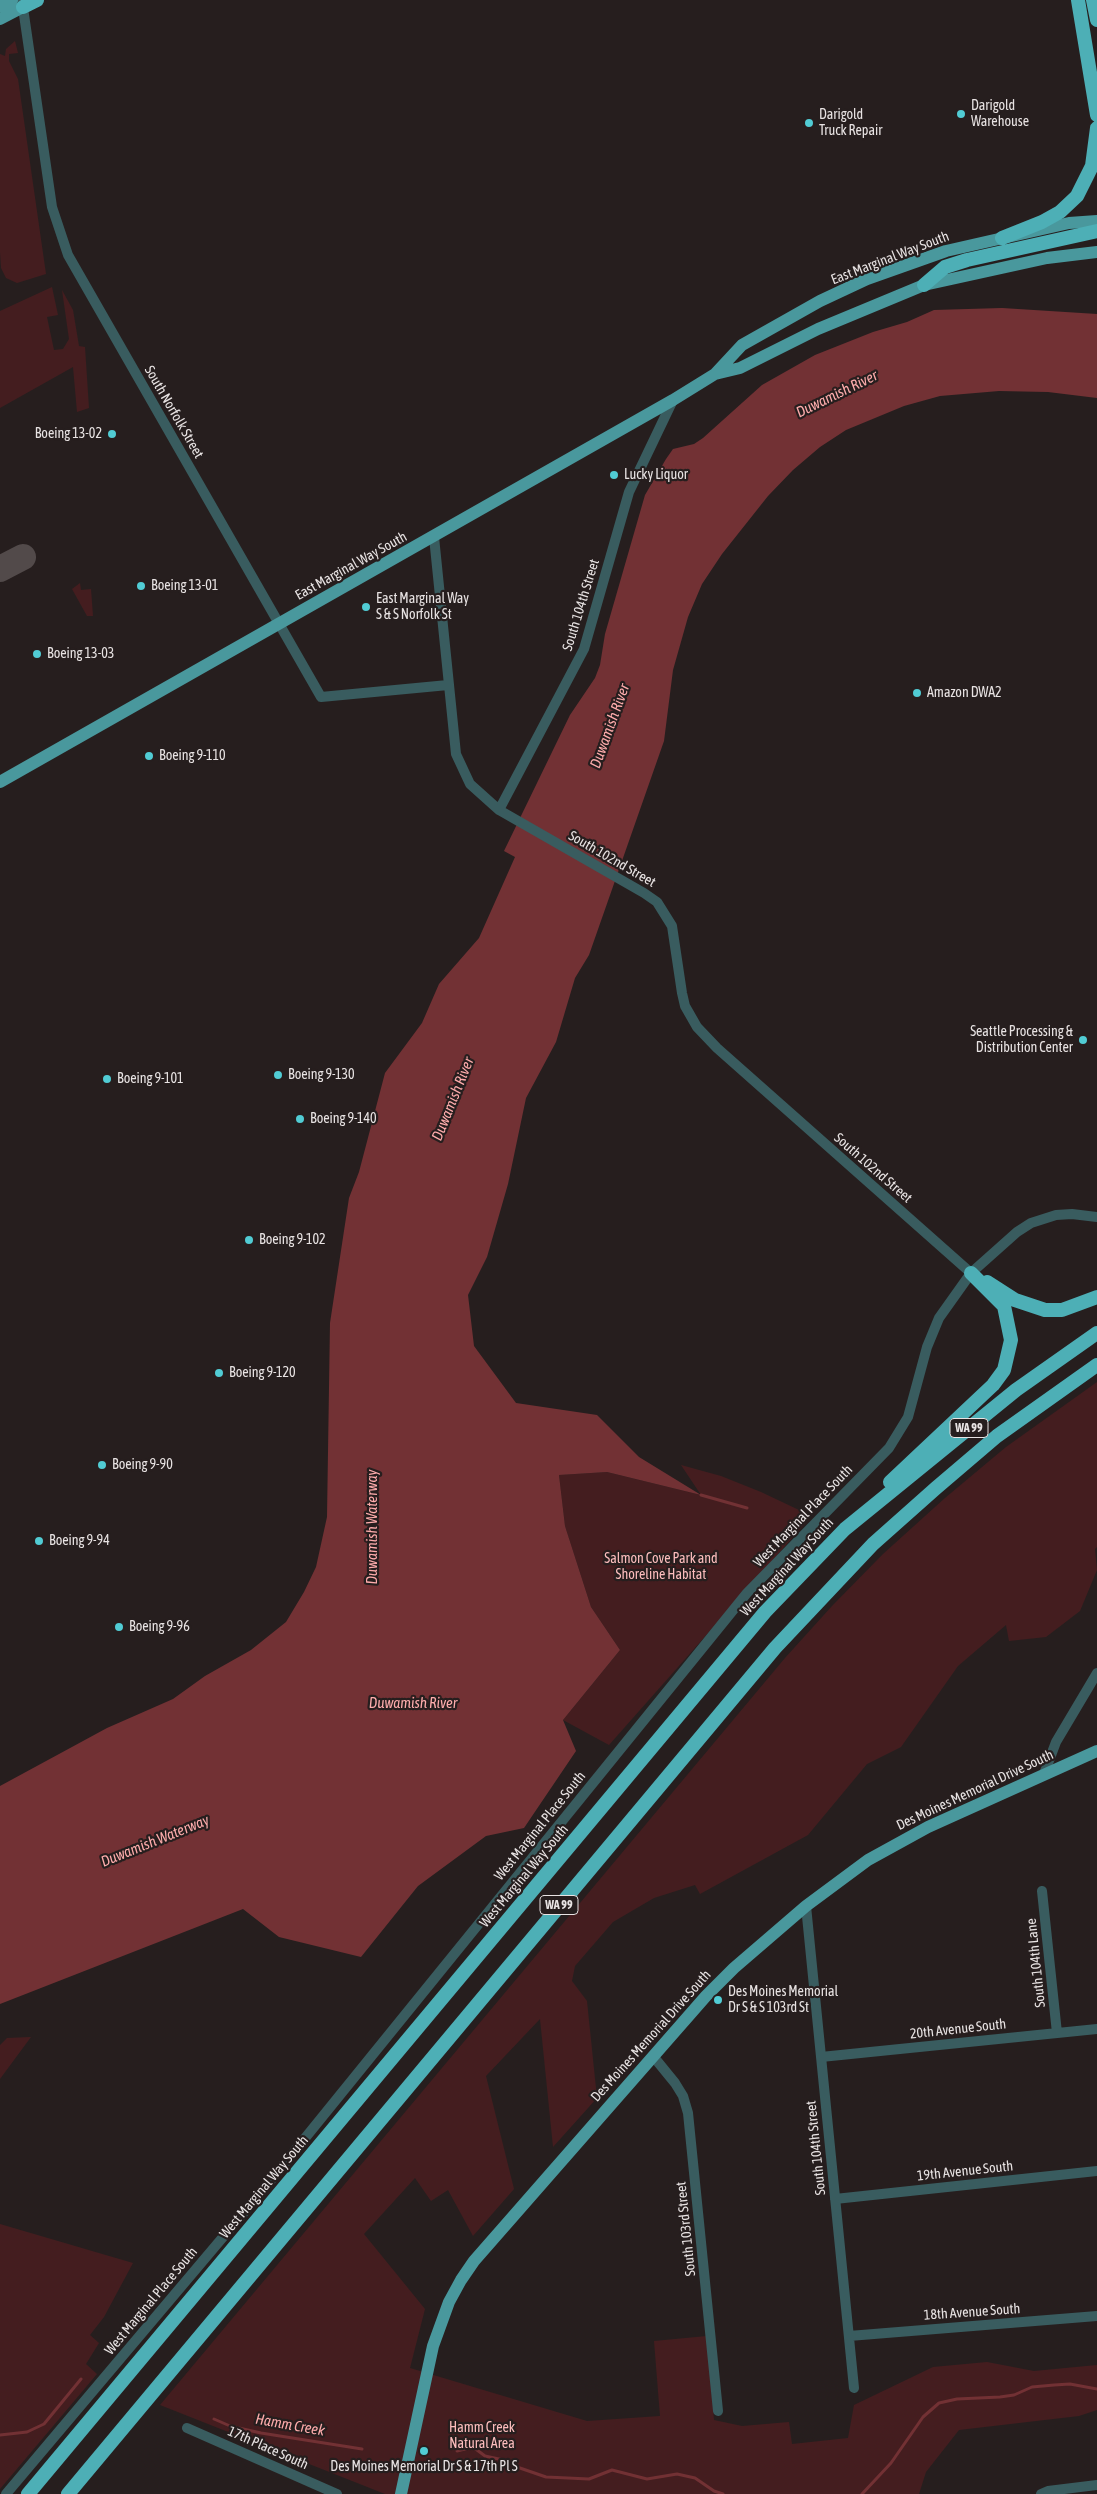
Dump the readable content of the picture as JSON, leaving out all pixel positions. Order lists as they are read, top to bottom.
{
  "streets": {
    "highway": ["WA 99", "West Marginal Way South"],
    "main road": ["East Marginal Way South", "Des Moines Memorial Drive South"],
    "street": [
      "South Norfolk Street",
      "South 104th Street",
      "South 102nd Street",
      "West Marginal Place South",
      "South 104th Lane",
      "20th Avenue South",
      "19th Avenue South",
      "South 103rd Street",
      "18th Avenue South",
      "17th Place South"
    ]
  },
  "crossings": [
    ["East Marginal Way South", "South Norfolk Street"],
    ["East Marginal Way South", "South 104th Street"],
    ["East Marginal Way South", "South 102nd Street"],
    ["South Norfolk Street", "South 102nd Street"],
    ["South 104th Street", "South 102nd Street"],
    ["South 104th Street", "Des Moines Memorial Drive South"],
    ["South 104th Street", "20th Avenue South"],
    ["South 104th Street", "19th Avenue South"],
    ["South 104th Street", "18th Avenue South"],
    ["South 102nd Street", "West Marginal Place South"],
    ["Des Moines Memorial Drive South", "South 103rd Street"],
    ["South 104th Lane", "20th Avenue South"]
  ],
  "water": ["Duwamish River", "Duwamish Waterway", "Hamm Creek"],
  "parks": ["Salmon Cove Park and Shoreline Habitat", "Hamm Creek Natural Area"],
  "places": [
    "Darigold Warehouse",
    "Darigold Truck Repair",
    "Boeing 13-02",
    "Lucky Liquor",
    "Boeing 13-01",
    "East Marginal Way S & S Norfolk St",
    "Boeing 13-03",
    "Amazon DWA2",
    "Boeing 9-110",
    "Seattle Processing & Distribution Center",
    "Boeing 9-130",
    "Boeing 9-101",
    "Boeing 9-140",
    "Boeing 9-102",
    "Boeing 9-120",
    "Boeing 9-90",
    "Boeing 9-94",
    "Boeing 9-96",
    "Des Moines Memorial Dr S & S 103rd St",
    "Des Moines Memorial Dr S & 17th Pl S"
  ]
}
